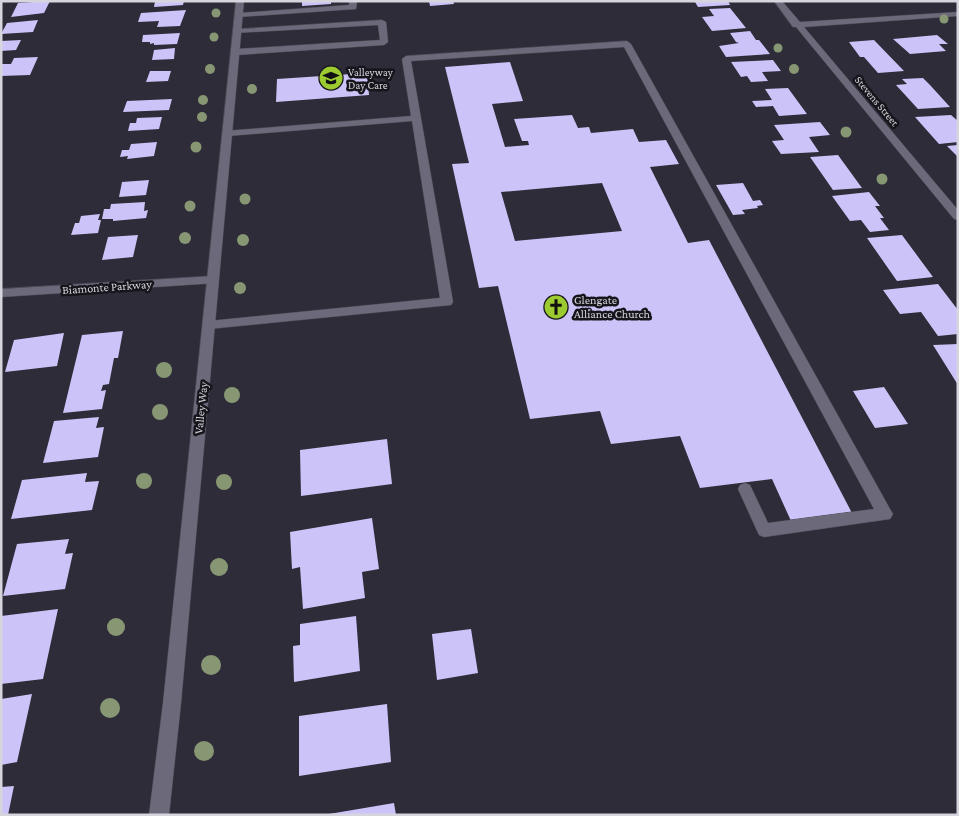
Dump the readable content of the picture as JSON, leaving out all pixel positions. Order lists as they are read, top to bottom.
{
  "streets": {
    "street": ["Stevens Street", "Biamonte Parkway", "Valley Way"]
  },
  "crossings": [
    ["Biamonte Parkway", "Valley Way"]
  ],
  "places": {
    "school or university": ["Valleyway Day Care"],
    "church": ["Glengate Alliance Church"]
  }
}
